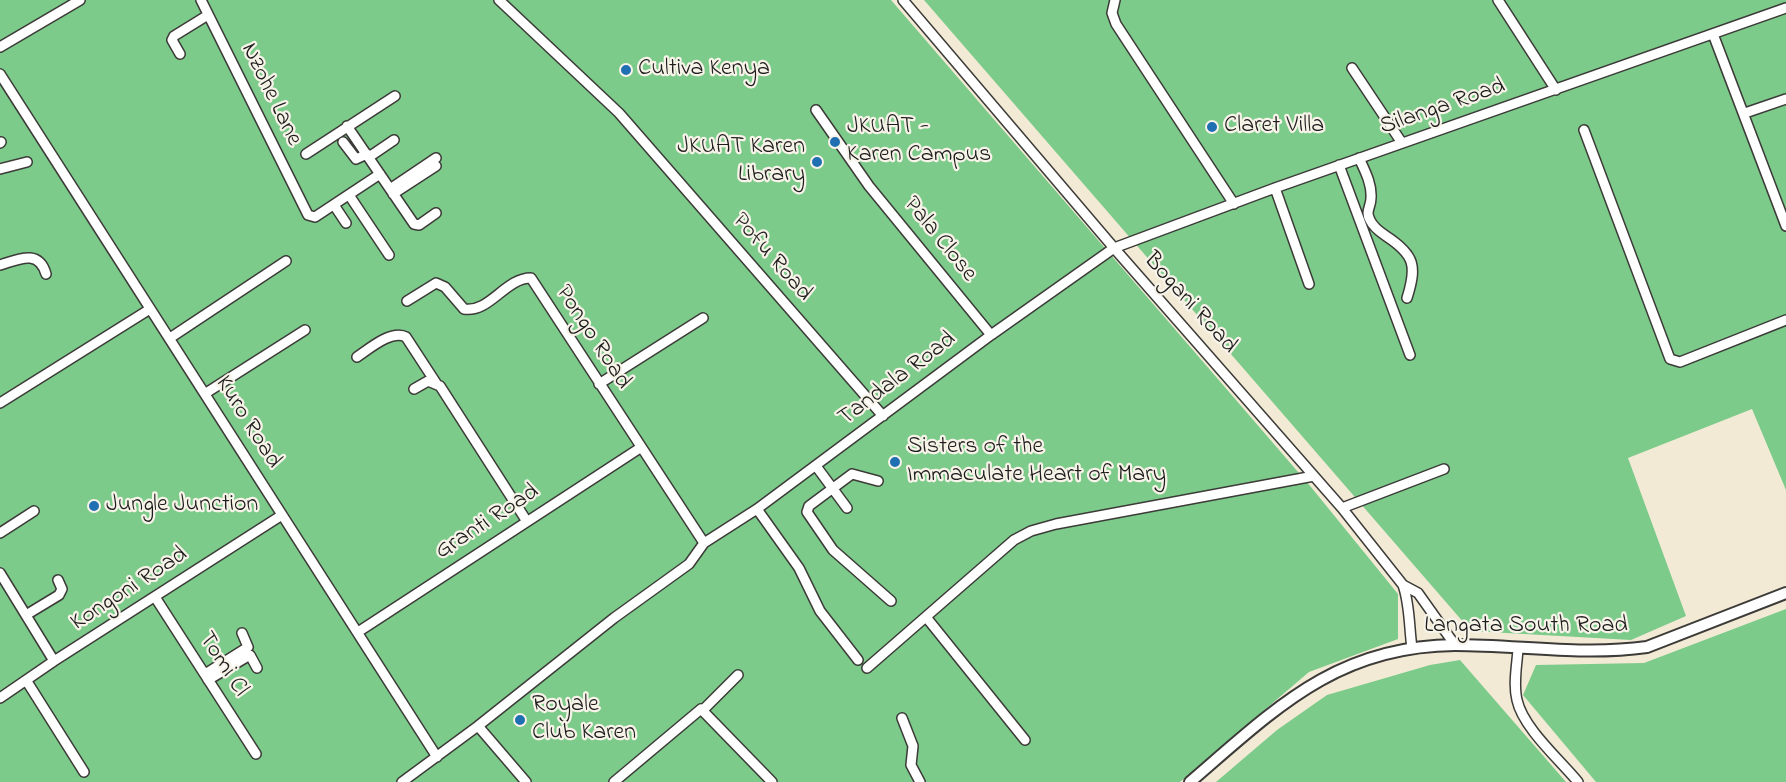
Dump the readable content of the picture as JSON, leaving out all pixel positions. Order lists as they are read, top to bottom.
{
  "streets": {
    "street": [
      "Nzohe Lane",
      "Silanga Road",
      "Pala Close",
      "Pofu Road",
      "Bogani Road",
      "Pongo Road",
      "Tandala Road",
      "Kuro Road",
      "Granti Road",
      "Kongoni Road",
      "Langata South Road",
      "Tomi Cl"
    ]
  },
  "crossings": [
    ["Silanga Road", "Bogani Road"],
    ["Silanga Road", "Tandala Road"],
    ["Pala Close", "Tandala Road"],
    ["Pofu Road", "Tandala Road"],
    ["Bogani Road", "Tandala Road"],
    ["Bogani Road", "Langata South Road"],
    ["Pongo Road", "Tandala Road"],
    ["Pongo Road", "Granti Road"],
    ["Tandala Road", "Kuro Road"],
    ["Kuro Road", "Granti Road"],
    ["Kuro Road", "Kongoni Road"],
    ["Kongoni Road", "Tomi Cl"]
  ],
  "places": [
    "Cultiva Kenya",
    "Claret Villa",
    "JKUAT - Karen Campus",
    "JKUAT Karen Library",
    "Sisters of the Immaculate Heart of Mary",
    "Jungle Junction",
    "Royale Club Karen"
  ]
}
